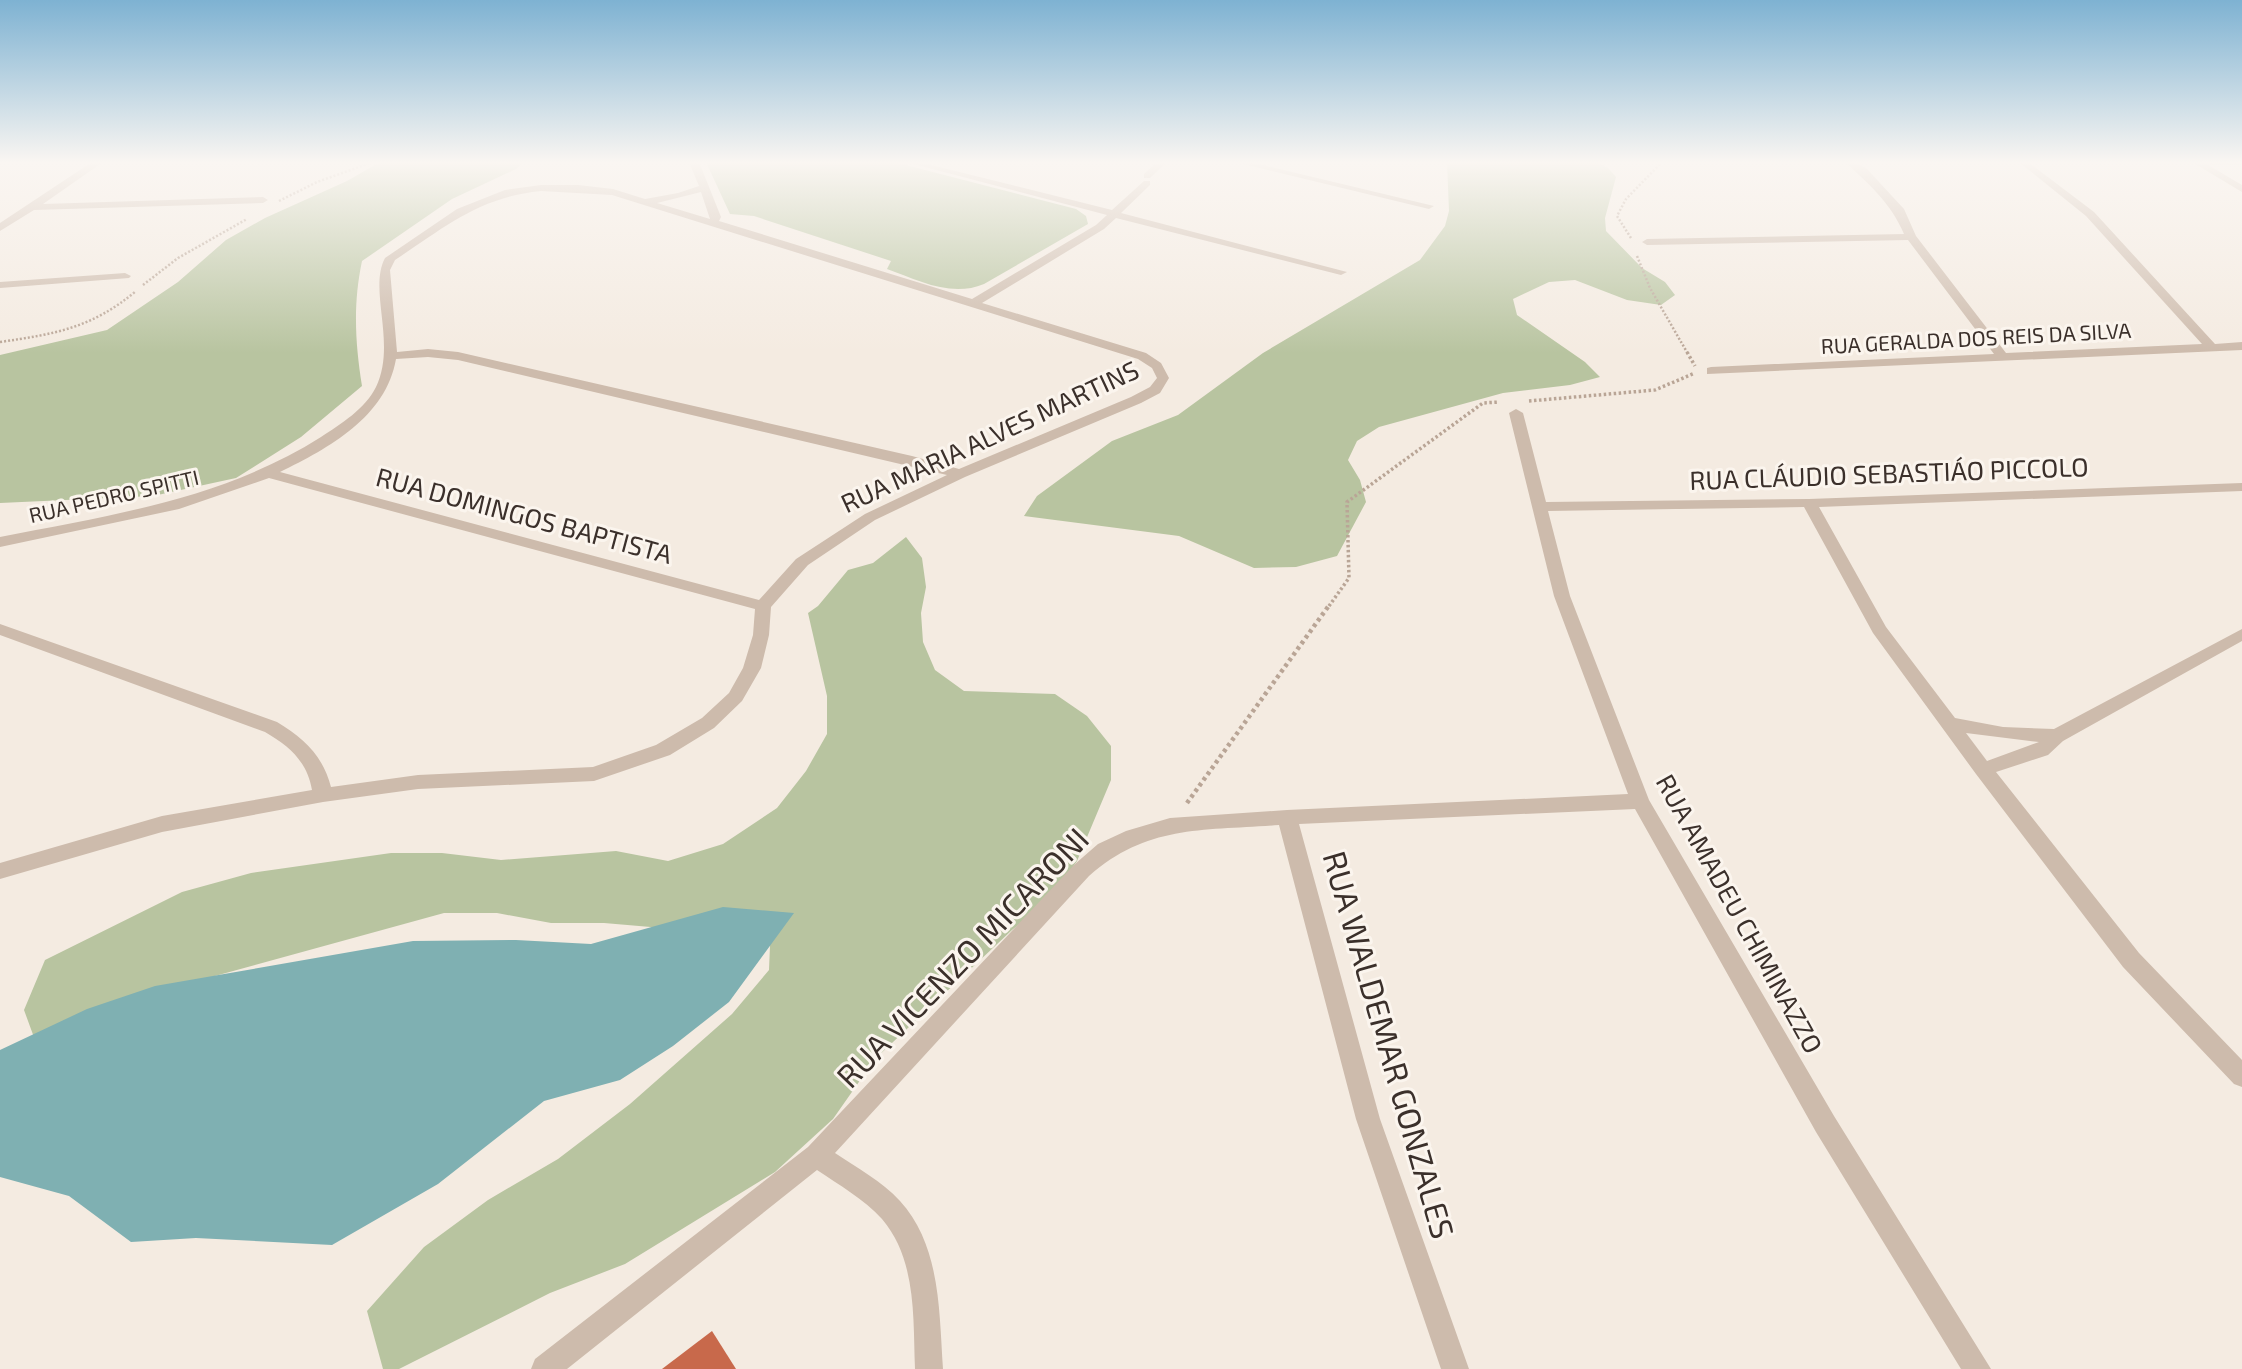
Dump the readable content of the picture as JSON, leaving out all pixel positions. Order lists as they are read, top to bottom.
{
  "streets": {
    "street": [
      "RUA GERALDA DOS REIS DA SILVA",
      "RUA MARIA ALVES MARTINS",
      "RUA CLÁUDIO SEBASTIÁO PICCOLO",
      "RUA PEDRO SPITTI",
      "RUA DOMINGOS BAPTISTA",
      "RUA AMADEU CHIMINAZZO",
      "RUA VICENZO MICARONI",
      "RUA WALDEMAR GONZALES"
    ]
  },
  "crossings": [
    ["RUA MARIA ALVES MARTINS", "RUA PEDRO SPITTI"],
    ["RUA MARIA ALVES MARTINS", "RUA DOMINGOS BAPTISTA"],
    ["RUA CLÁUDIO SEBASTIÁO PICCOLO", "RUA AMADEU CHIMINAZZO"],
    ["RUA PEDRO SPITTI", "RUA DOMINGOS BAPTISTA"],
    ["RUA AMADEU CHIMINAZZO", "RUA VICENZO MICARONI"],
    ["RUA VICENZO MICARONI", "RUA WALDEMAR GONZALES"]
  ]
}
